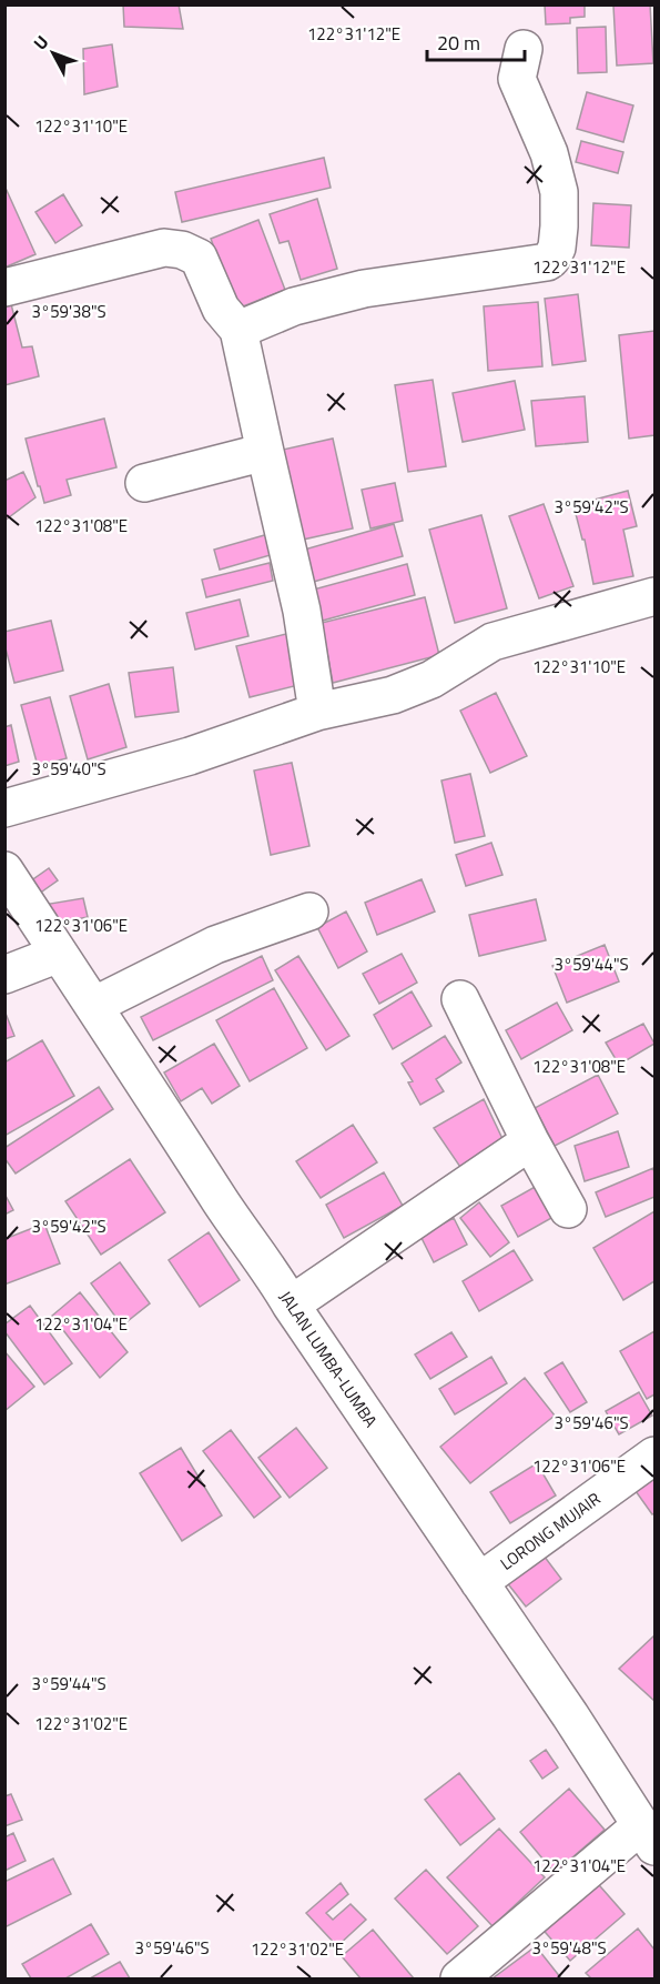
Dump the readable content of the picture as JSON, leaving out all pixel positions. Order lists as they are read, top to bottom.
{
  "streets": {
    "street": ["JALAN LUMBA-LUMBA", "LORONG MUJAIR"]
  },
  "crossings": [
    ["JALAN LUMBA-LUMBA", "LORONG MUJAIR"]
  ],
  "scale_bar": "20 m",
  "north": "top left",
  "coordinates": [
    "122°31'12\"E",
    "122°31'10\"E",
    "3°59'38\"S",
    "3°59'42\"S",
    "122°31'08\"E",
    "3°59'40\"S",
    "122°31'06\"E",
    "3°59'44\"S",
    "122°31'04\"E",
    "3°59'46\"S",
    "122°31'02\"E",
    "3°59'48\"S"
  ]
}
